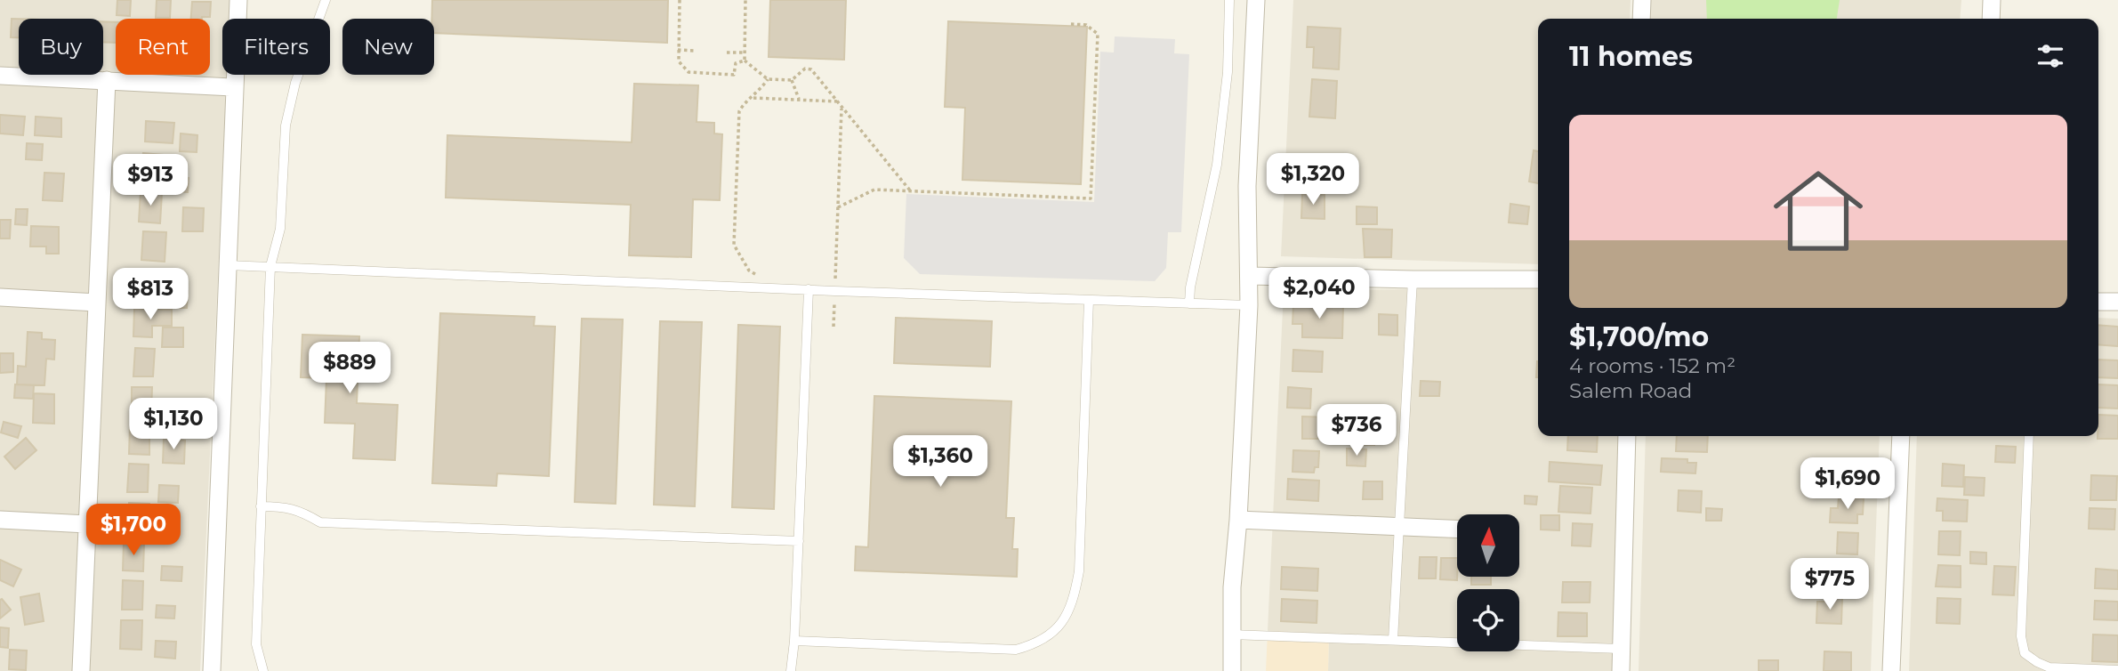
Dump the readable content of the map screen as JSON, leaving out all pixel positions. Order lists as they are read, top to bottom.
{
  "north": "top",
  "page": {
    "chip": [
      "Buy",
      "Rent",
      "Filters",
      "New"
    ],
    "heading": "11 homes",
    "list": [
      {
        "name": "$1,700/mo",
        "note": "4 rooms · 152 m² · Salem Road"
      }
    ],
    "price": [
      "$1,320",
      "$913",
      "$2,040",
      "$813",
      "$889",
      "$1,130",
      "$736",
      "$1,360",
      "$1,690",
      "$1,700",
      "$775"
    ]
  }
}
